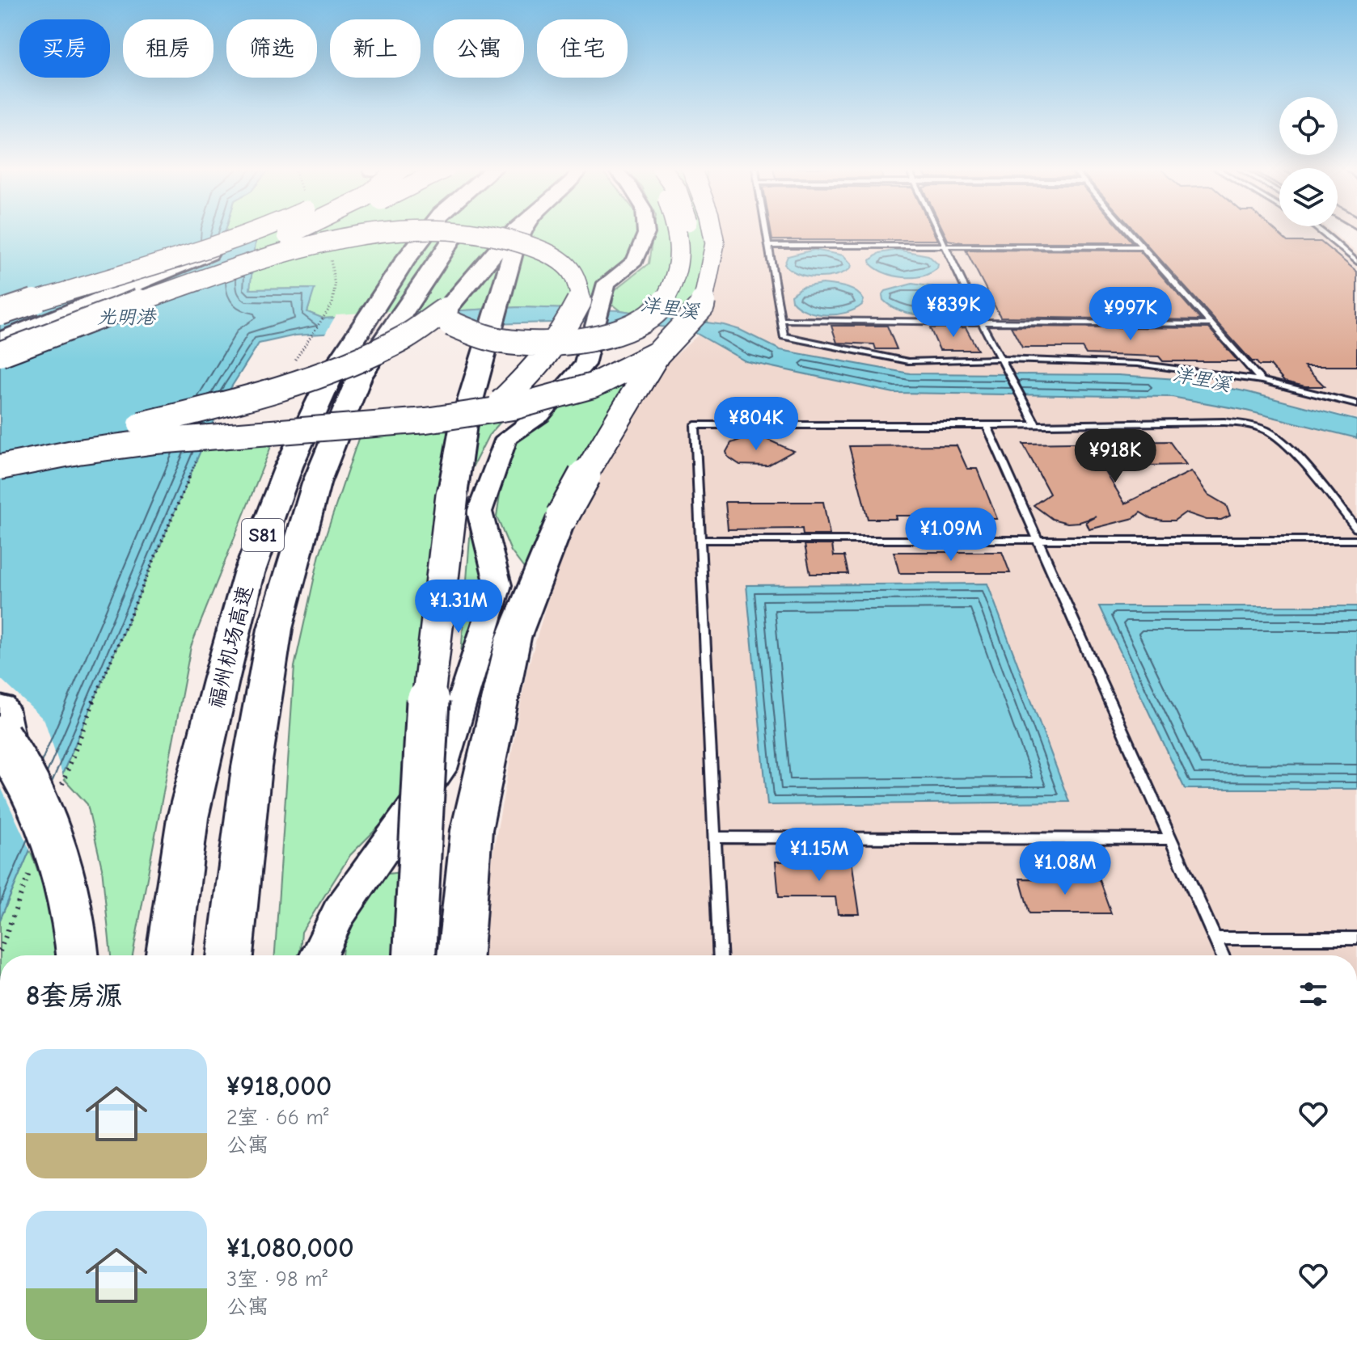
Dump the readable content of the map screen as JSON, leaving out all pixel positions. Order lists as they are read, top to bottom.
{
  "streets": {
    "highway": ["S81", "福州机场高速"]
  },
  "water": ["洋里溪", "光明港"],
  "page": {
    "chip": [
      "买房",
      "租房",
      "筛选",
      "新上",
      "公寓",
      "住宅"
    ],
    "price": [
      "¥839K",
      "¥997K",
      "¥804K",
      "¥918K",
      "¥1.09M",
      "¥1.31M",
      "¥1.15M",
      "¥1.08M"
    ],
    "heading": "8套房源",
    "list": [
      {
        "name": "¥918,000",
        "note": "2室 · 66 m² · 公寓"
      },
      {
        "name": "¥1,080,000",
        "note": "3室 · 98 m² · 公寓"
      }
    ]
  }
}
